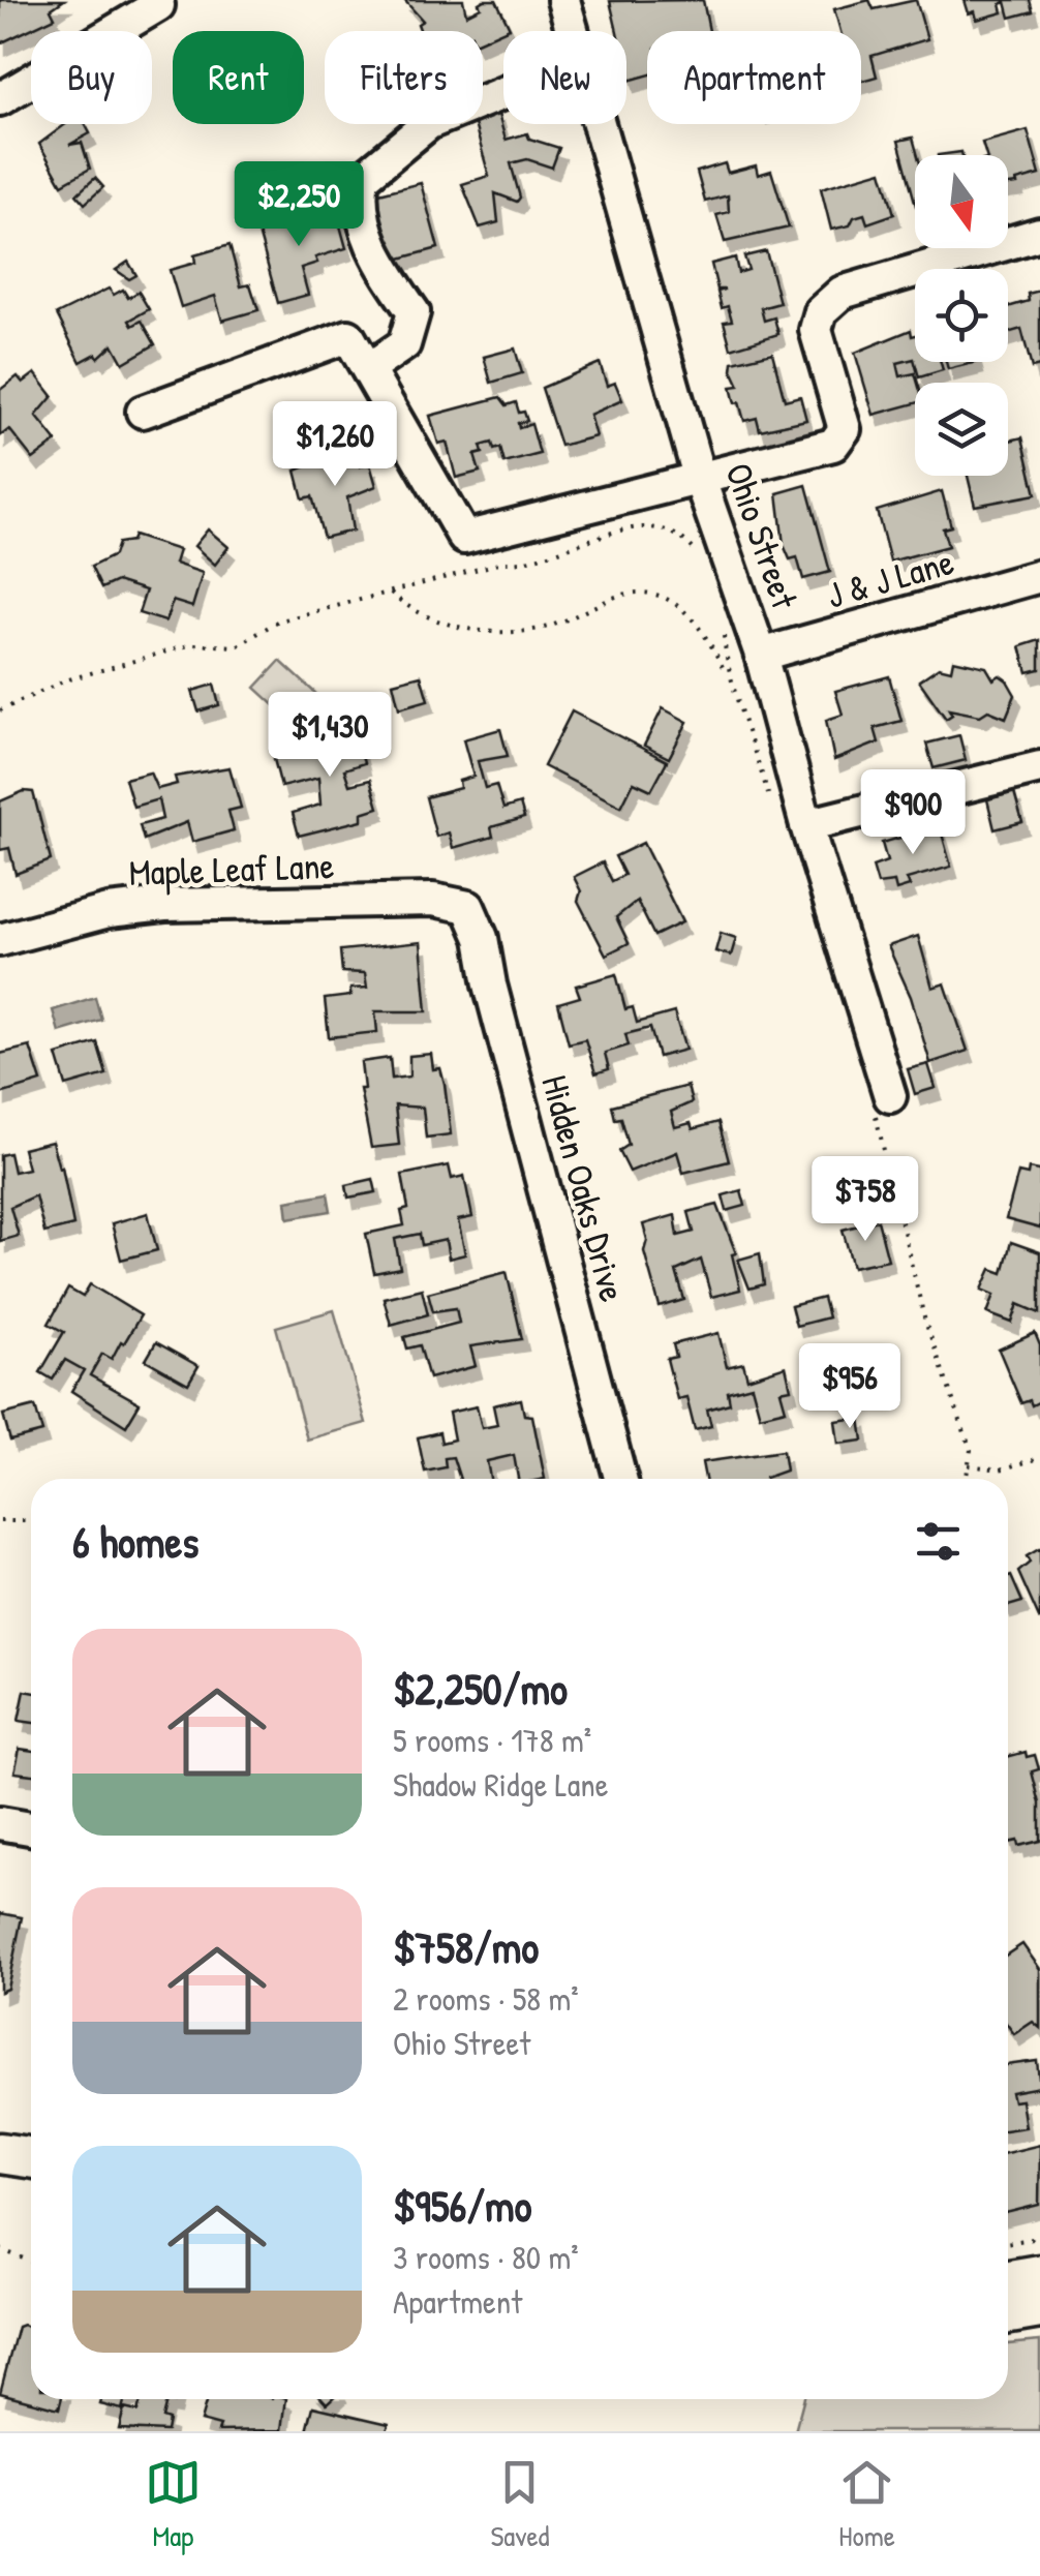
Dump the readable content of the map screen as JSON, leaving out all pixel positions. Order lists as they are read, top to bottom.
{
  "streets": {
    "street": [
      "Ohio Street",
      "J & J Lane",
      "Maple Leaf Lane",
      "Hidden Oaks Drive"
    ]
  },
  "crossings": [
    ["Ohio Street", "J & J Lane"],
    ["Maple Leaf Lane", "Hidden Oaks Drive"]
  ],
  "north": "bottom",
  "page": {
    "chip": [
      "Buy",
      "Rent",
      "Filters",
      "New",
      "Apartment"
    ],
    "price": [
      "$2,250",
      "$1,260",
      "$1,430",
      "$900",
      "$758",
      "$956"
    ],
    "heading": "6 homes",
    "list": [
      {
        "name": "$2,250/mo",
        "note": "5 rooms · 178 m² · Shadow Ridge Lane"
      },
      {
        "name": "$758/mo",
        "note": "2 rooms · 58 m² · Ohio Street"
      },
      {
        "name": "$956/mo",
        "note": "3 rooms · 80 m² · Apartment"
      }
    ],
    "tabs": ["Map", "Saved", "Home"]
  }
}
